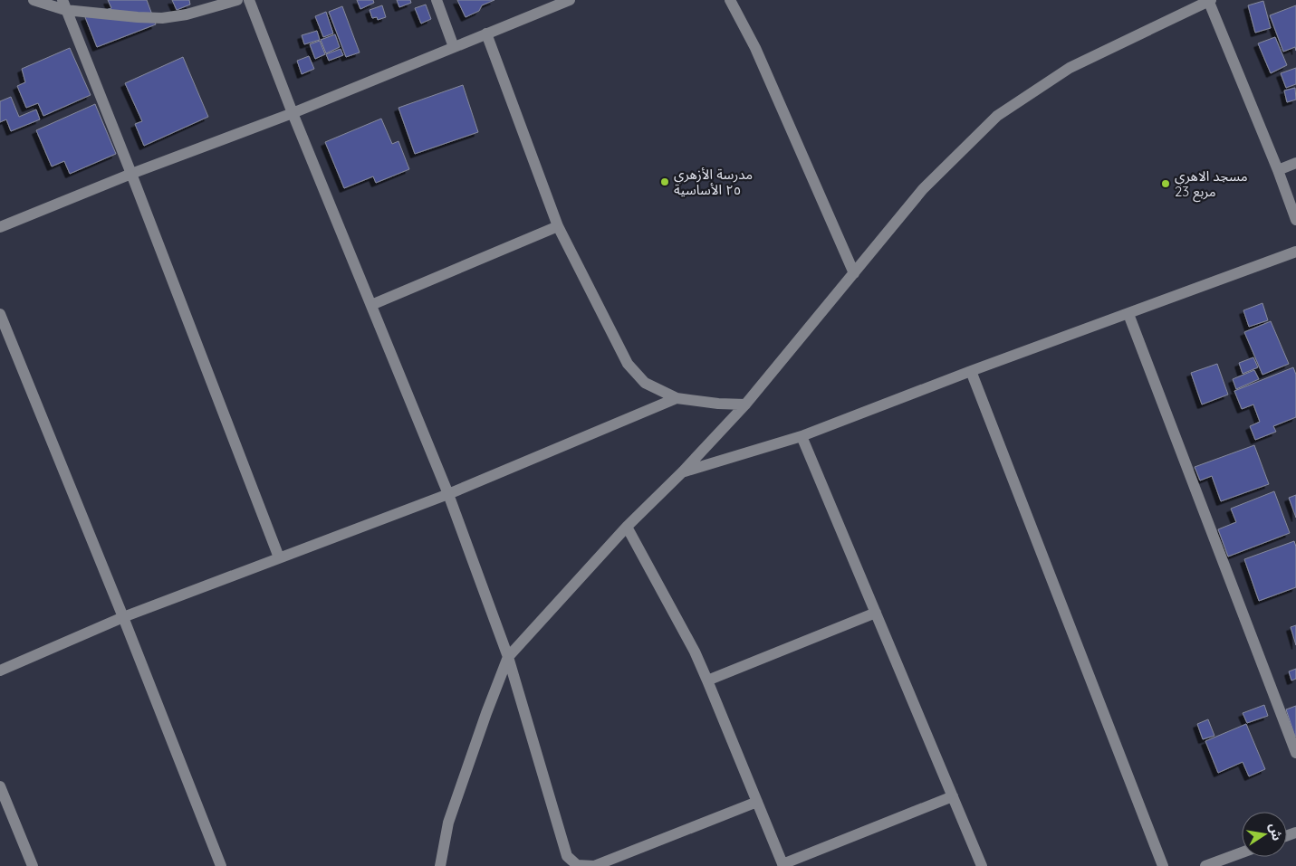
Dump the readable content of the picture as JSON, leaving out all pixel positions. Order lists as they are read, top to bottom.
{
  "places": ["مدرسة الأزهري ٢٥ الأساسية", "مسجد الاهري مربع 23"],
  "north": "right"
}
